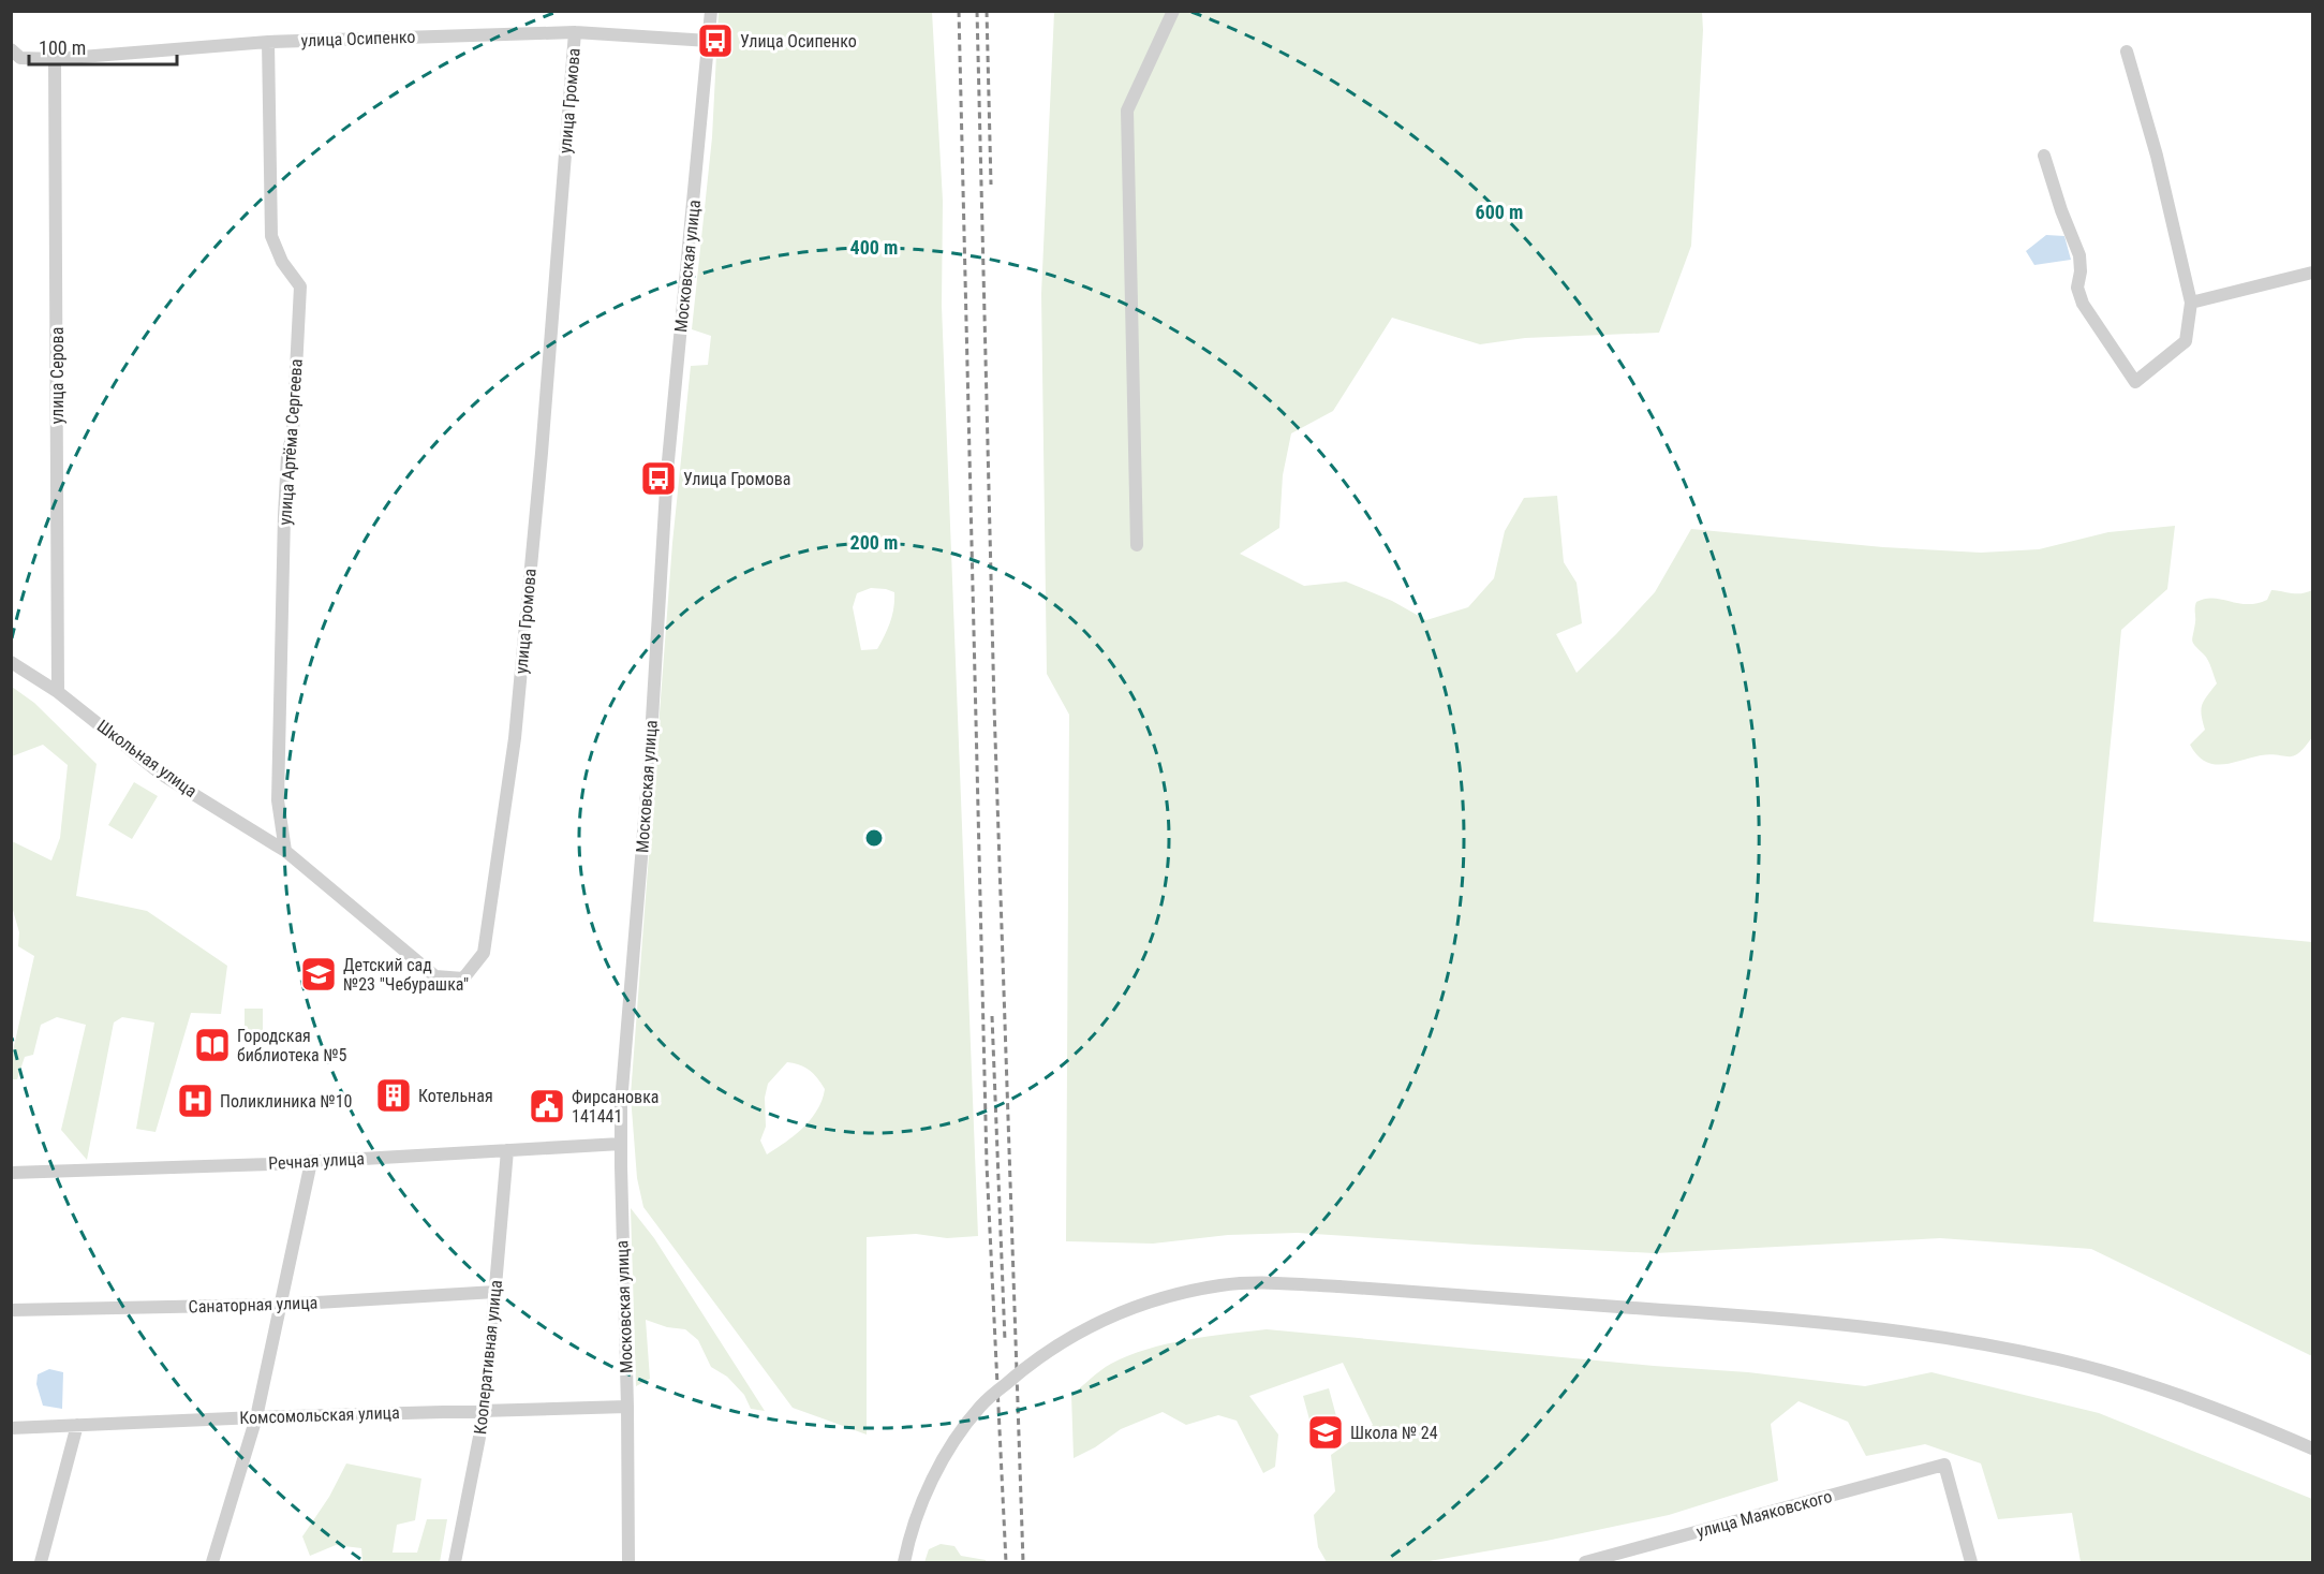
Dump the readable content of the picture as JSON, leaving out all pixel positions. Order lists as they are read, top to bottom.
{
  "streets": {
    "street": [
      "улица Осипенко",
      "улица Громова",
      "Московская улица",
      "улица Серова",
      "улица Артёма Сергеева",
      "Школьная улица",
      "Речная улица",
      "Санаторная улица",
      "Кооперативная улица",
      "Комсомольская улица",
      "улица Маяковского"
    ]
  },
  "crossings": [
    ["улица Осипенко", "улица Громова"],
    ["улица Осипенко", "Московская улица"],
    ["улица Осипенко", "улица Серова"],
    ["улица Осипенко", "улица Артёма Сергеева"],
    ["улица Громова", "улица Артёма Сергеева"],
    ["улица Громова", "Школьная улица"],
    ["Московская улица", "Речная улица"],
    ["Московская улица", "Комсомольская улица"],
    ["улица Серова", "Школьная улица"],
    ["улица Артёма Сергеева", "Школьная улица"],
    ["Речная улица", "Кооперативная улица"],
    ["Санаторная улица", "Кооперативная улица"],
    ["Кооперативная улица", "Комсомольская улица"]
  ],
  "places": {
    "bus stop": ["Улица Осипенко", "Улица Громова"],
    "school or university": ["Детский сад №23 \"Чебурашка\"", "Школа № 24"],
    "library": ["Городская библиотека №5"],
    "building": ["Котельная"],
    "hospital": ["Поликлиника №10"],
    "public building": ["Фирсановка 141441"]
  },
  "scale_bar": "100 m",
  "rings": ["600 m", "400 m", "200 m"]
}
